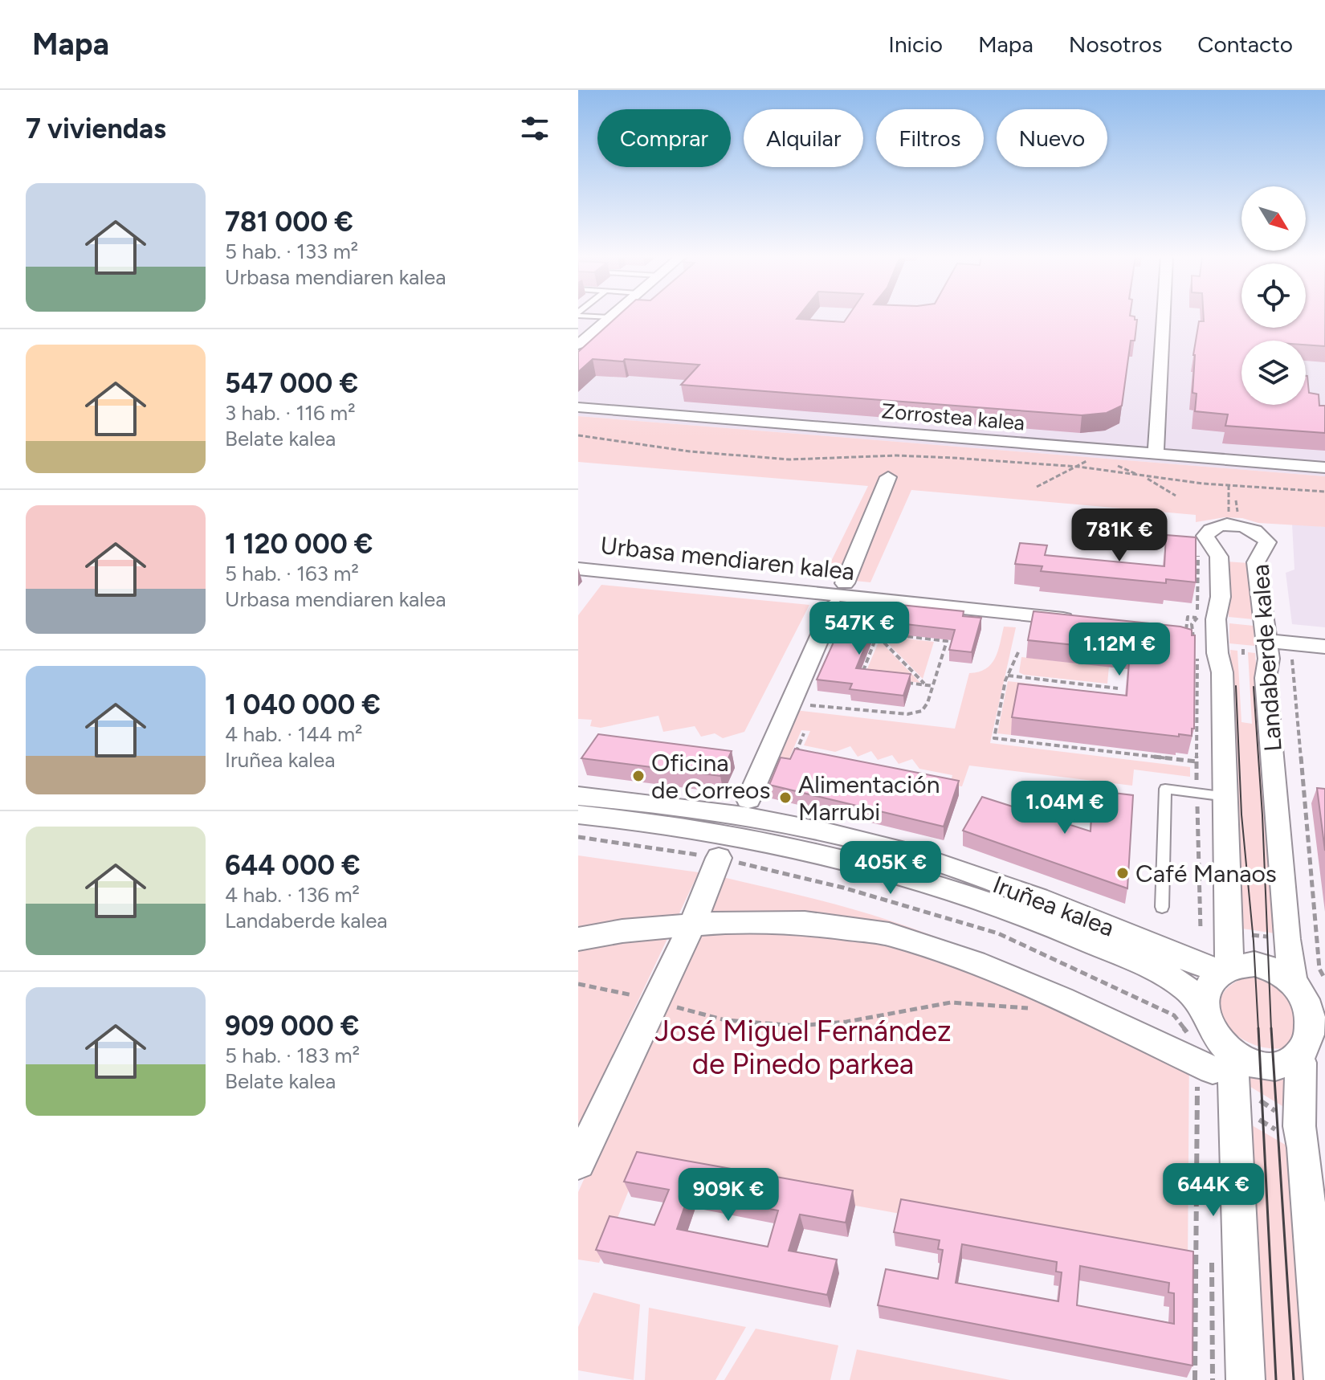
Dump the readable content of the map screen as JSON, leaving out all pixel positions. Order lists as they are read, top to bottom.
{
  "streets": {
    "street": [
      "Zorrostea kalea",
      "Urbasa mendiaren kalea",
      "Landaberde kalea",
      "Iruñea kalea"
    ]
  },
  "crossings": [
    ["Landaberde kalea", "Iruñea kalea"]
  ],
  "parks": ["José Miguel Fernández de Pinedo parkea"],
  "places": ["Oficina de Correos", "Alimentación Marrubi", "Café Manaos"],
  "north": "bottom right",
  "page": {
    "header": "Mapa",
    "nav": [
      "Inicio",
      "Mapa",
      "Nosotros",
      "Contacto"
    ],
    "heading": "7 viviendas",
    "chip": [
      "Comprar",
      "Alquilar",
      "Filtros",
      "Nuevo"
    ],
    "list": [
      {
        "name": "781 000 €",
        "note": "5 hab. · 133 m² · Urbasa mendiaren kalea"
      },
      {
        "name": "547 000 €",
        "note": "3 hab. · 116 m² · Belate kalea"
      },
      {
        "name": "1 120 000 €",
        "note": "5 hab. · 163 m² · Urbasa mendiaren kalea"
      },
      {
        "name": "1 040 000 €",
        "note": "4 hab. · 144 m² · Iruñea kalea"
      },
      {
        "name": "644 000 €",
        "note": "4 hab. · 136 m² · Landaberde kalea"
      },
      {
        "name": "909 000 €",
        "note": "5 hab. · 183 m² · Belate kalea"
      }
    ],
    "price": [
      "781K €",
      "547K €",
      "1.12M €",
      "1.04M €",
      "405K €",
      "644K €",
      "909K €"
    ]
  }
}
